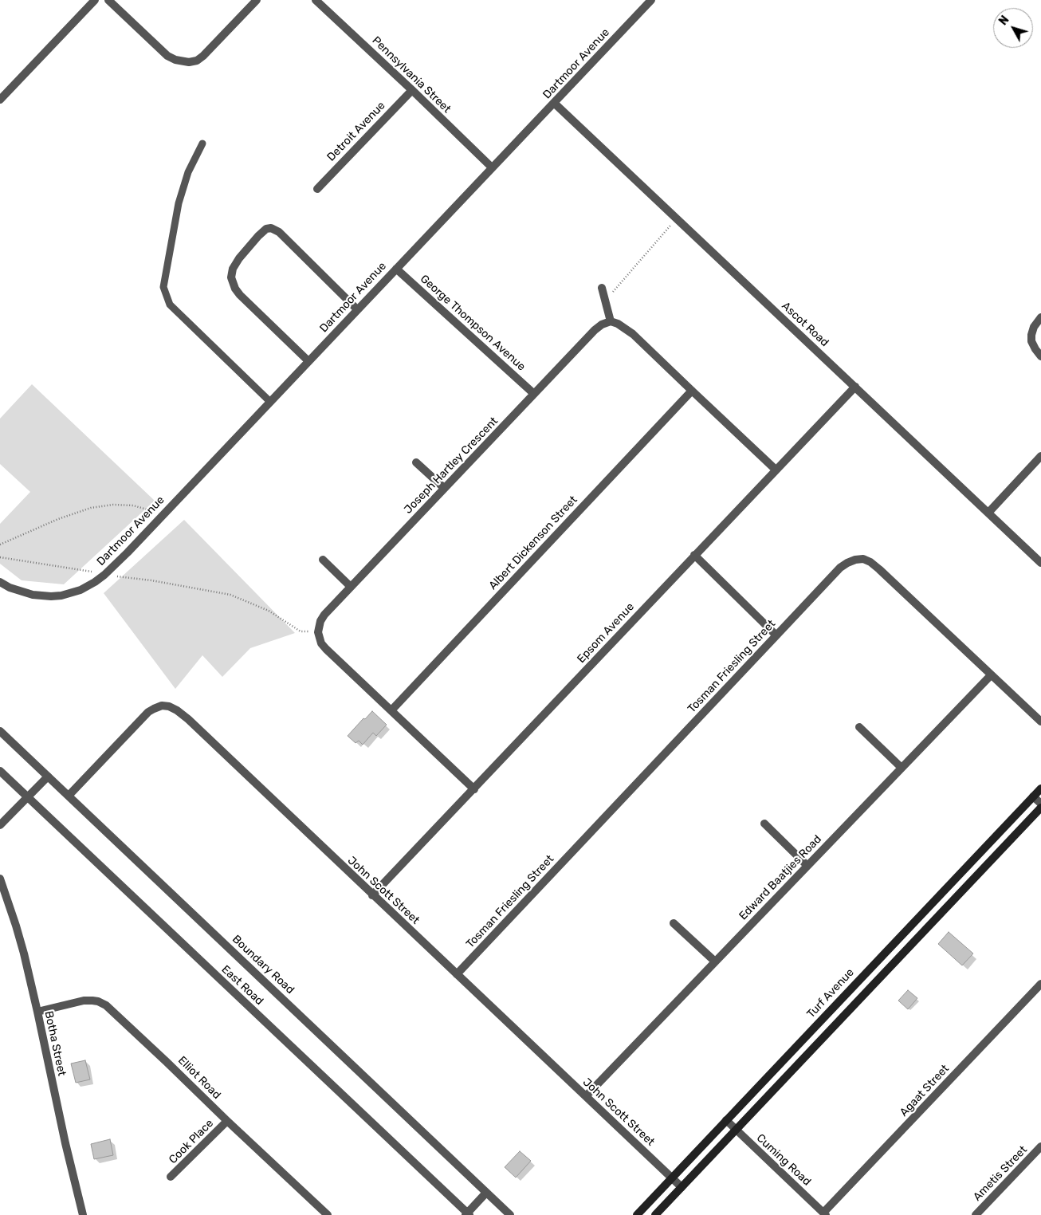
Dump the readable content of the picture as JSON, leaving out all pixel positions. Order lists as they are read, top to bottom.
{
  "streets": {
    "main road": ["Turf Avenue"],
    "street": [
      "Dartmoor Avenue",
      "Pennsylvania Street",
      "Detroit Avenue",
      "George Thompson Avenue",
      "Ascot Road",
      "Joseph Hartley Crescent",
      "Albert Dickenson Street",
      "Epsom Avenue",
      "Tosman Friesling Street",
      "Edward Baatjies Road",
      "John Scott Street",
      "Boundary Road",
      "East Road",
      "Botha Street",
      "Elliot Road",
      "Agaat Street",
      "Cook Place",
      "Cuming Road",
      "Ametis Street"
    ]
  },
  "crossings": [
    ["Dartmoor Avenue", "Pennsylvania Street"],
    ["Dartmoor Avenue", "George Thompson Avenue"],
    ["Dartmoor Avenue", "Ascot Road"],
    ["Pennsylvania Street", "Detroit Avenue"],
    ["George Thompson Avenue", "Joseph Hartley Crescent"],
    ["Ascot Road", "Epsom Avenue"],
    ["Epsom Avenue", "John Scott Street"],
    ["Tosman Friesling Street", "Edward Baatjies Road"],
    ["Tosman Friesling Street", "John Scott Street"],
    ["Edward Baatjies Road", "John Scott Street"],
    ["John Scott Street", "Boundary Road"],
    ["John Scott Street", "Turf Avenue"],
    ["Turf Avenue", "Cuming Road"],
    ["Botha Street", "Elliot Road"],
    ["Elliot Road", "Cook Place"],
    ["Agaat Street", "Cuming Road"]
  ],
  "north": "top left"
}
